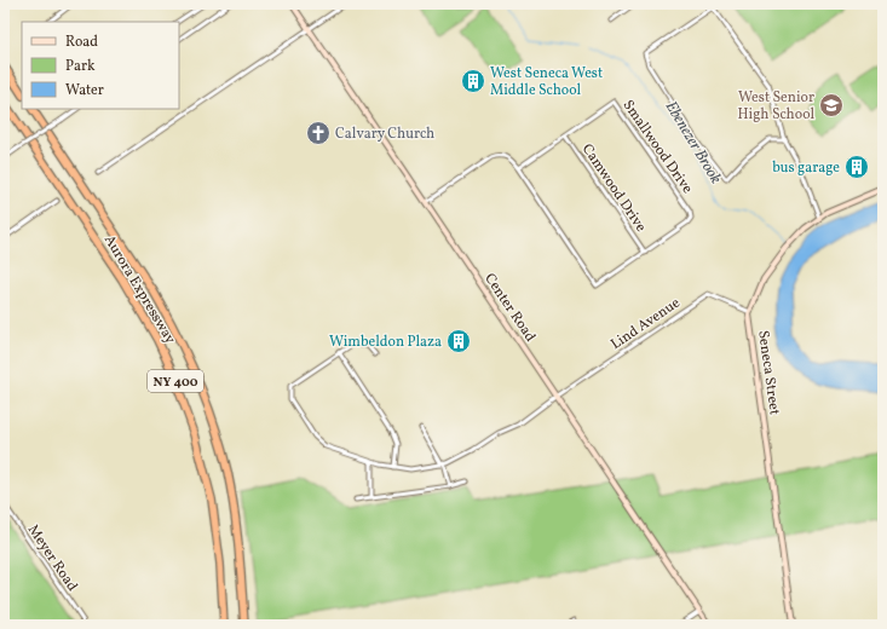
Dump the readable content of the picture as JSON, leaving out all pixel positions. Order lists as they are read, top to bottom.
{
  "streets": {
    "highway": ["Aurora Expressway", "NY 400"],
    "main road": ["Center Road", "Seneca Street"],
    "street": [
      "Smallwood Drive",
      "Camwood Drive",
      "Lind Avenue",
      "Meyer Road"
    ]
  },
  "crossings": [
    ["Smallwood Drive", "Camwood Drive"],
    ["Center Road", "Lind Avenue"],
    ["Lind Avenue", "Seneca Street"]
  ],
  "water": ["Ebenezer Brook"],
  "places": {
    "building": ["West Seneca West Middle School", "bus garage", "Wimbeldon Plaza"],
    "school or university": ["West Senior High School"],
    "church": ["Calvary Church"]
  },
  "legend": ["Road", "Park", "Water"]
}
